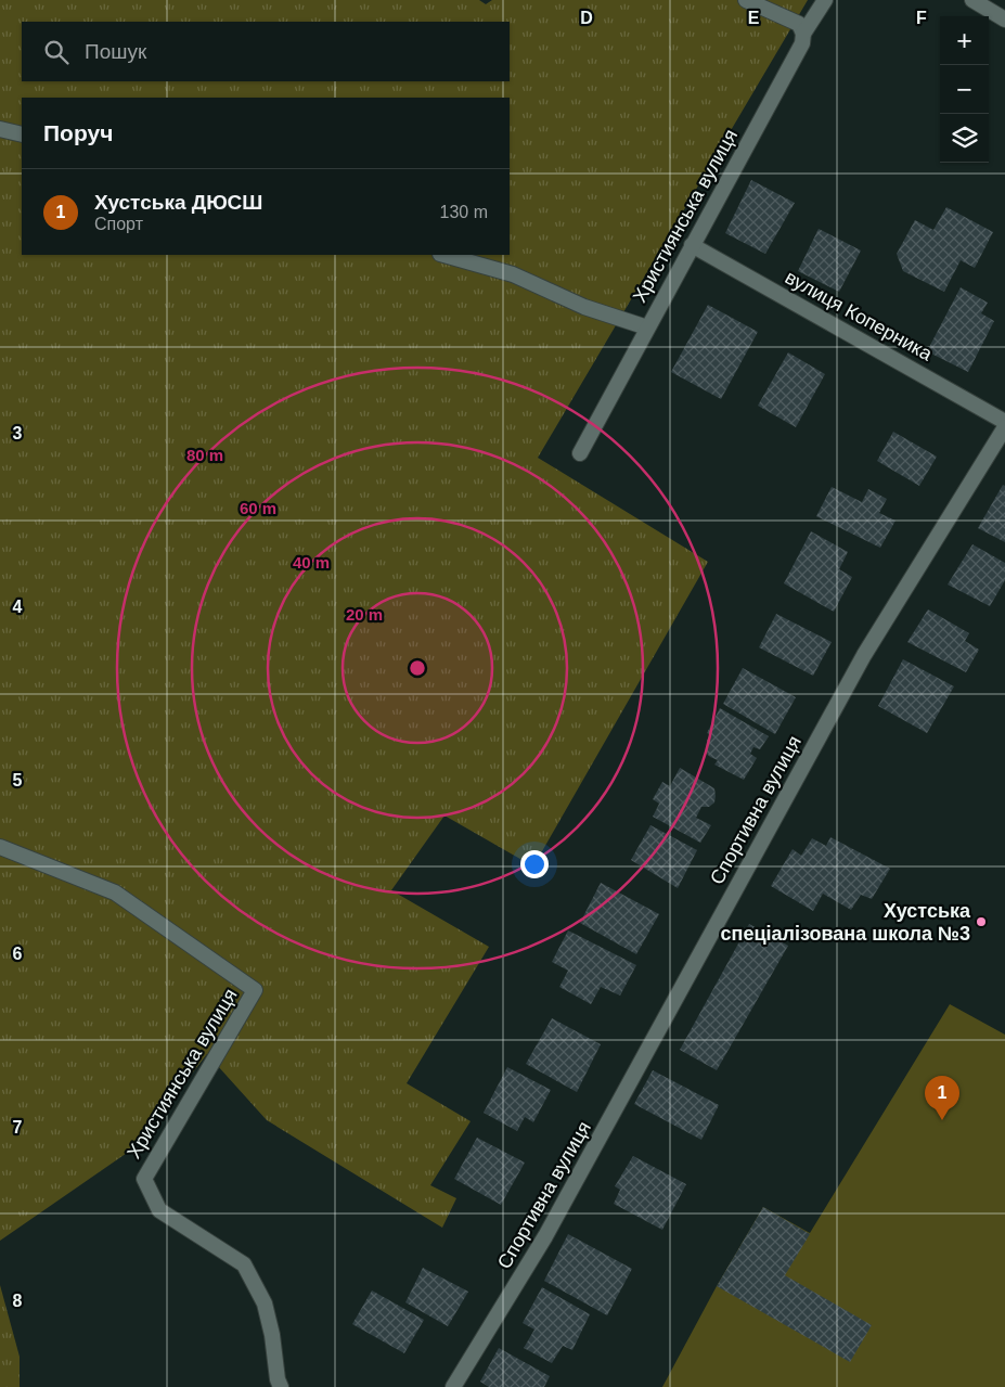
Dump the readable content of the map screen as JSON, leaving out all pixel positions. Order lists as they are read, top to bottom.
{
  "streets": {
    "street": ["Християнська вулиця", "вулиця Коперника", "Спортивна вулиця"]
  },
  "crossings": [
    ["Християнська вулиця", "вулиця Коперника"]
  ],
  "places": ["Хустська спеціалізована школа №3"],
  "page": {
    "map_buttons": ["+", "−"],
    "search": "Пошук",
    "heading": "Поруч",
    "list": [
      {
        "mark": "1",
        "name": "Хустська ДЮСШ",
        "note": "Спорт",
        "value": "130 m"
      }
    ],
    "pins": "1"
  },
  "grid": {
    "columns": ["D", "E", "F"],
    "rows": [
      "3",
      "4",
      "5",
      "6",
      "7",
      "8"
    ]
  },
  "rings": [
    "80 m",
    "60 m",
    "40 m",
    "20 m"
  ]
}
